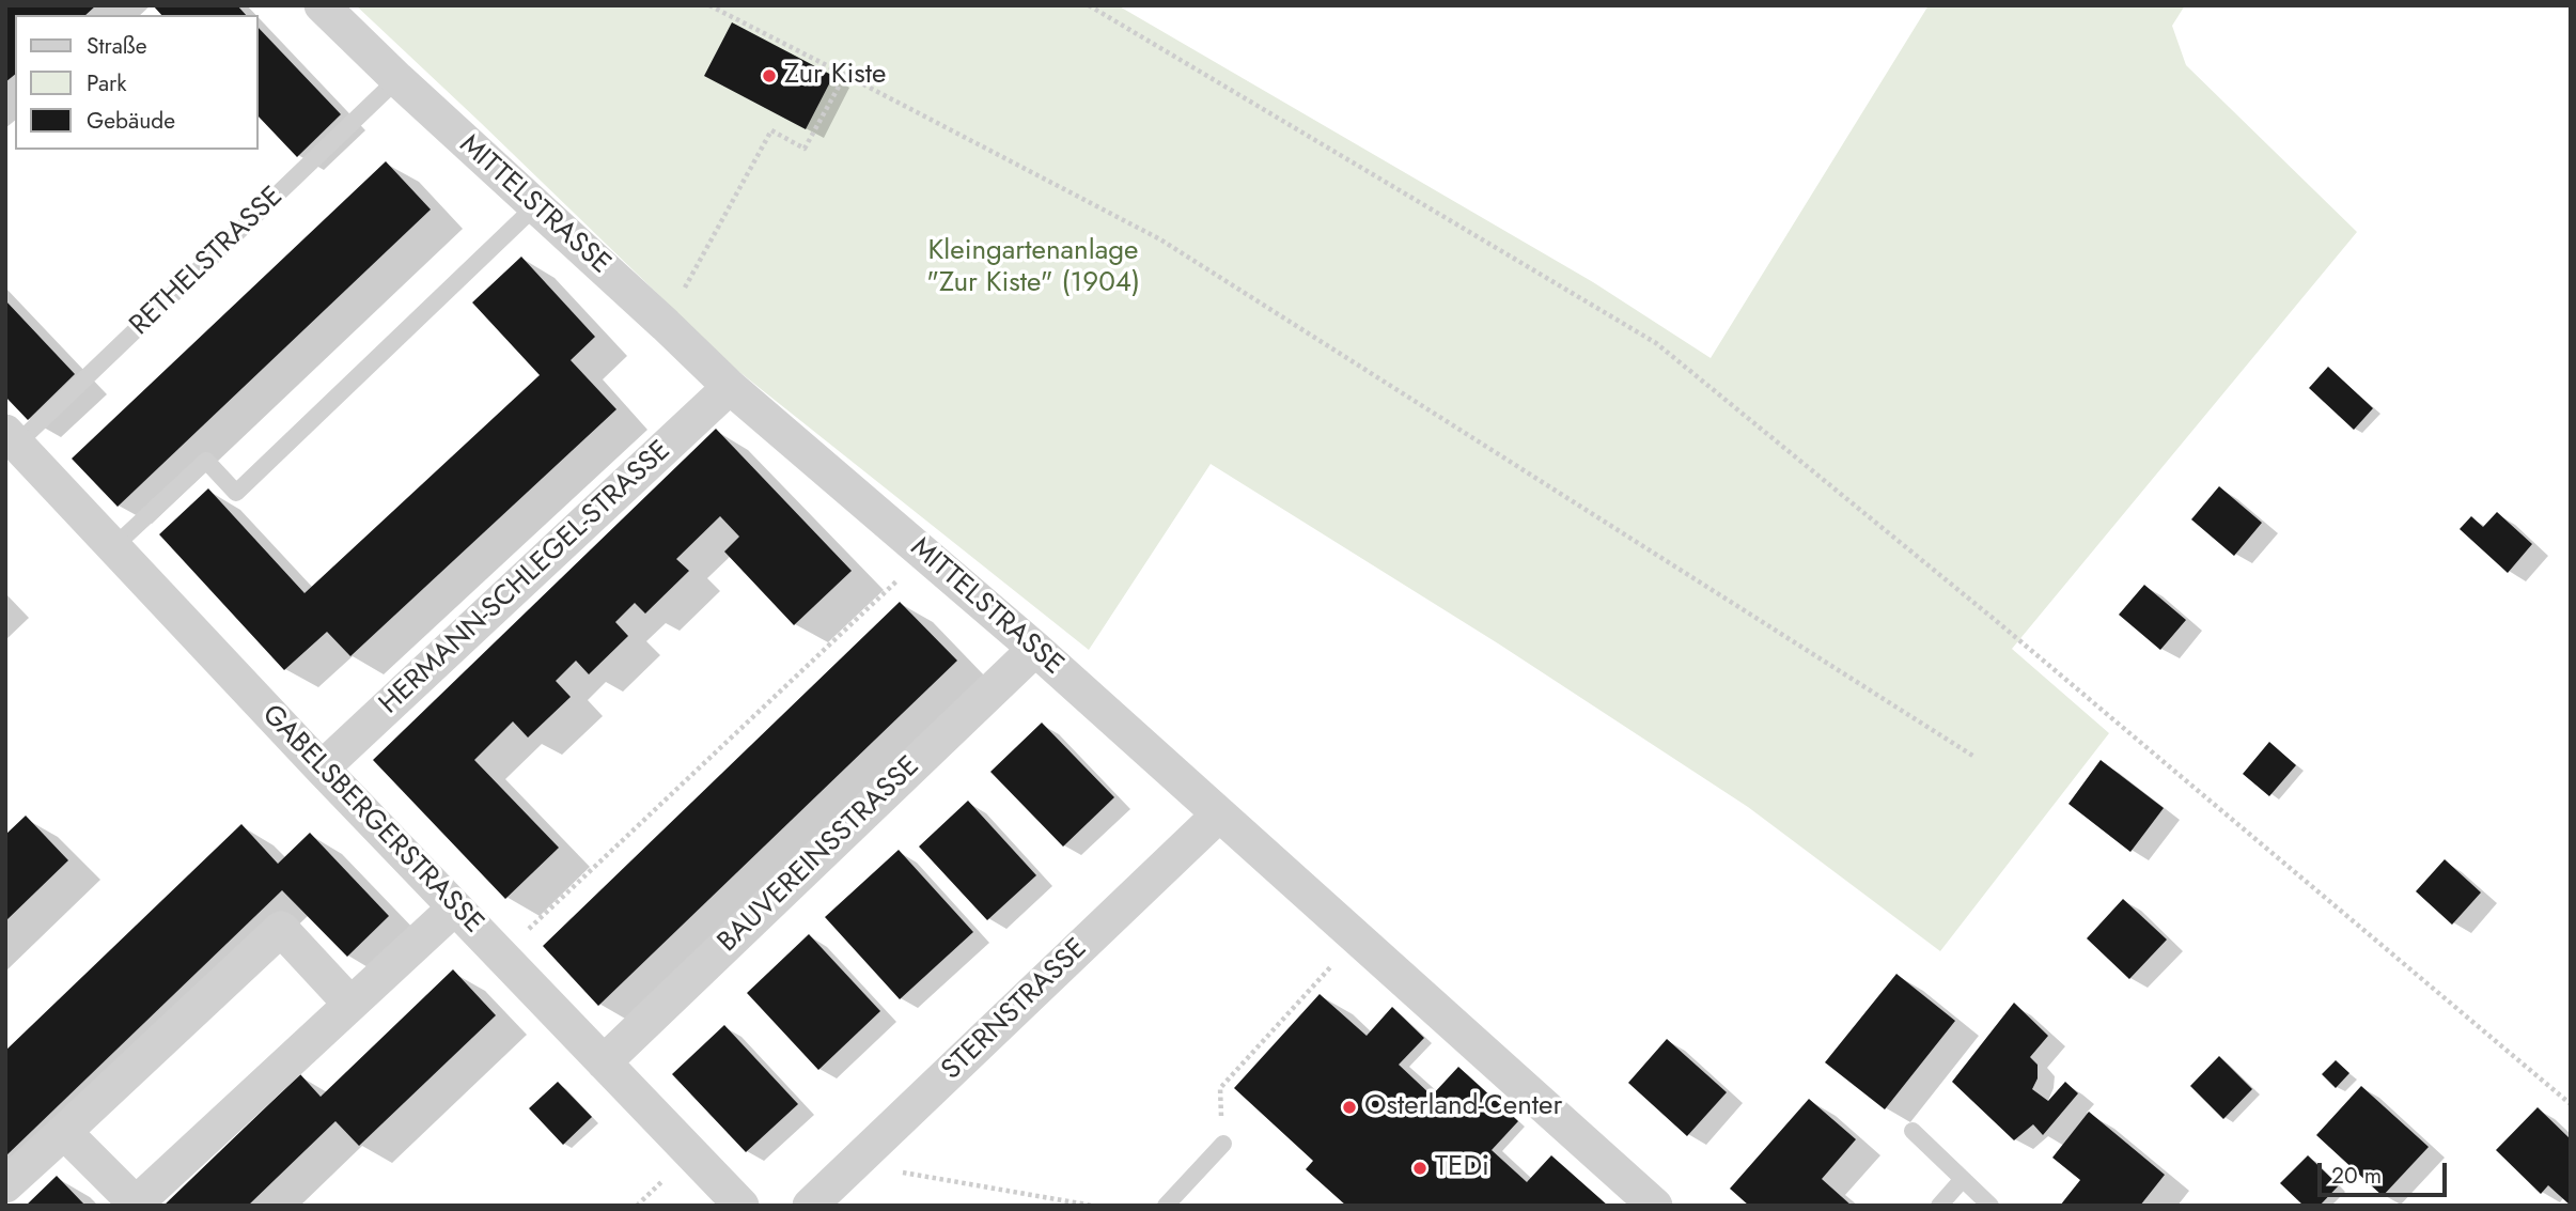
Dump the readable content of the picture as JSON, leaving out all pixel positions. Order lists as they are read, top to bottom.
{
  "streets": {
    "street": [
      "MITTELSTRASSE",
      "HERMANN-SCHLEGEL-STRASSE",
      "GABELSBERGERSTRASSE",
      "BAUVEREINSSTRASSE",
      "STERNSTRASSE"
    ],
    "lane": ["RETHELSTRASSE"]
  },
  "crossings": [
    ["MITTELSTRASSE", "RETHELSTRASSE"],
    ["MITTELSTRASSE", "HERMANN-SCHLEGEL-STRASSE"],
    ["MITTELSTRASSE", "BAUVEREINSSTRASSE"],
    ["MITTELSTRASSE", "STERNSTRASSE"],
    ["RETHELSTRASSE", "GABELSBERGERSTRASSE"],
    ["HERMANN-SCHLEGEL-STRASSE", "GABELSBERGERSTRASSE"],
    ["GABELSBERGERSTRASSE", "BAUVEREINSSTRASSE"]
  ],
  "parks": ["Kleingartenanlage \"Zur Kiste\" (1904)"],
  "places": ["Zur Kiste", "Osterland-Center", "TEDi"],
  "legend": ["Straße", "Park", "Gebäude"],
  "scale_bar": "20 m"
}
